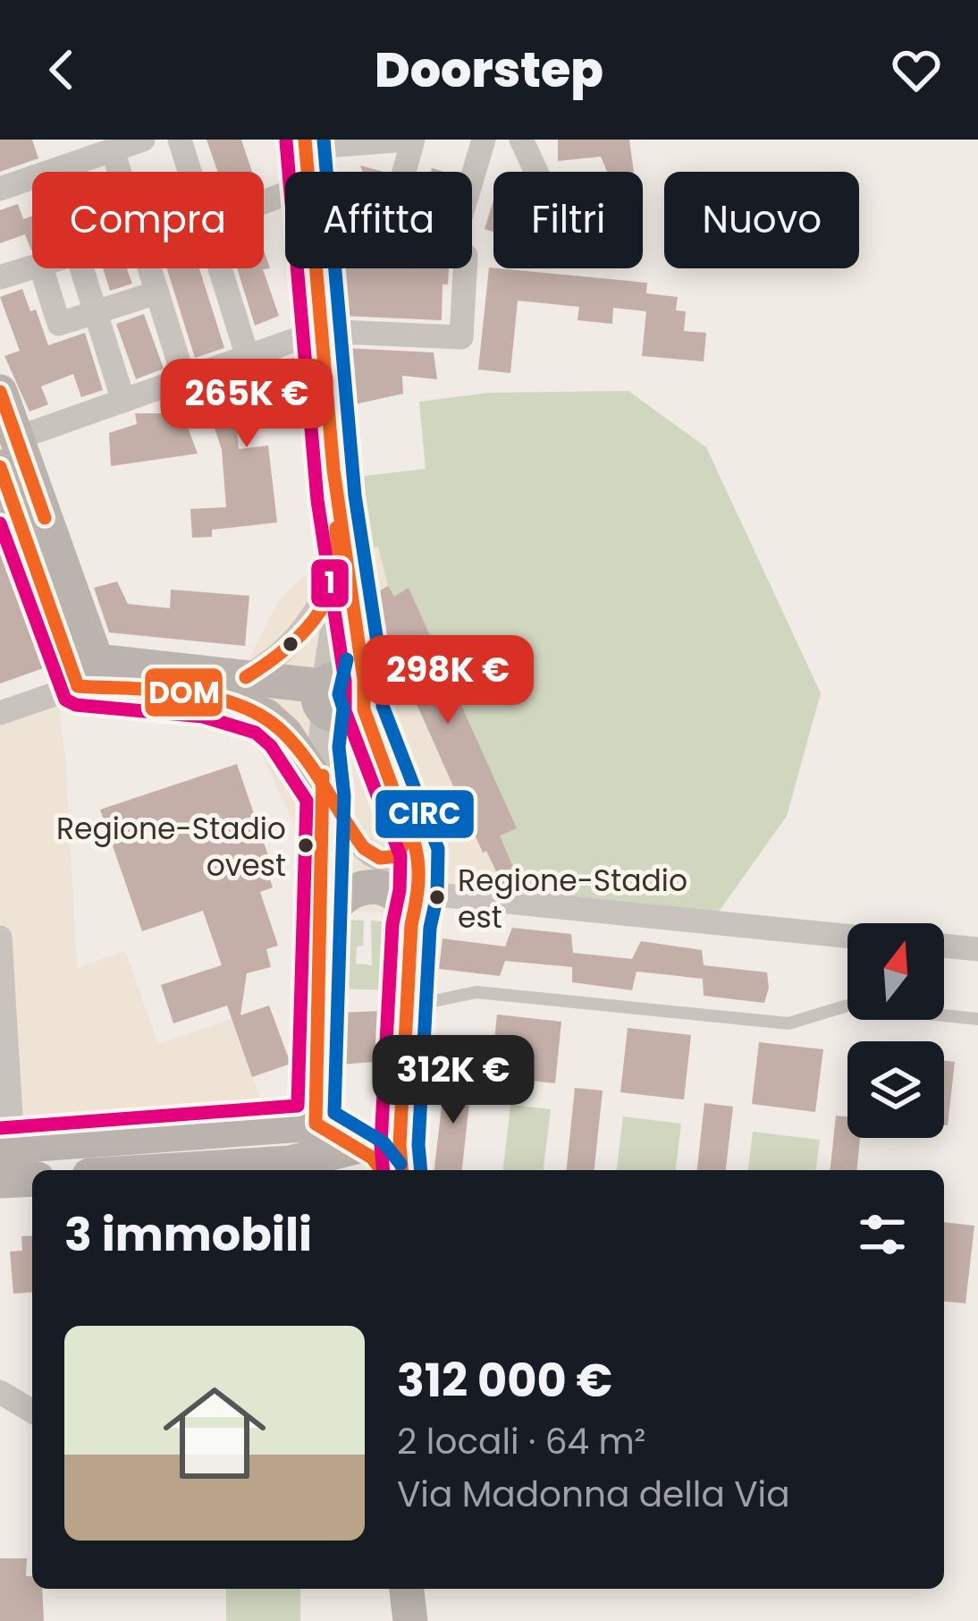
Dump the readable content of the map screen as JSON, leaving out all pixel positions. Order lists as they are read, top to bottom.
{
  "places": ["Regione-Stadio ovest", "Regione-Stadio est"],
  "lines": ["transit line DOM", "transit line CIRC", "transit line 1"],
  "north": "top",
  "page": {
    "header": "Doorstep",
    "chip": [
      "Compra",
      "Affitta",
      "Filtri",
      "Nuovo"
    ],
    "price": ["265K €", "298K €", "312K €"],
    "heading": "3 immobili",
    "list": [
      {
        "name": "312 000 €",
        "note": "2 locali · 64 m² · Via Madonna della Via"
      }
    ]
  }
}
